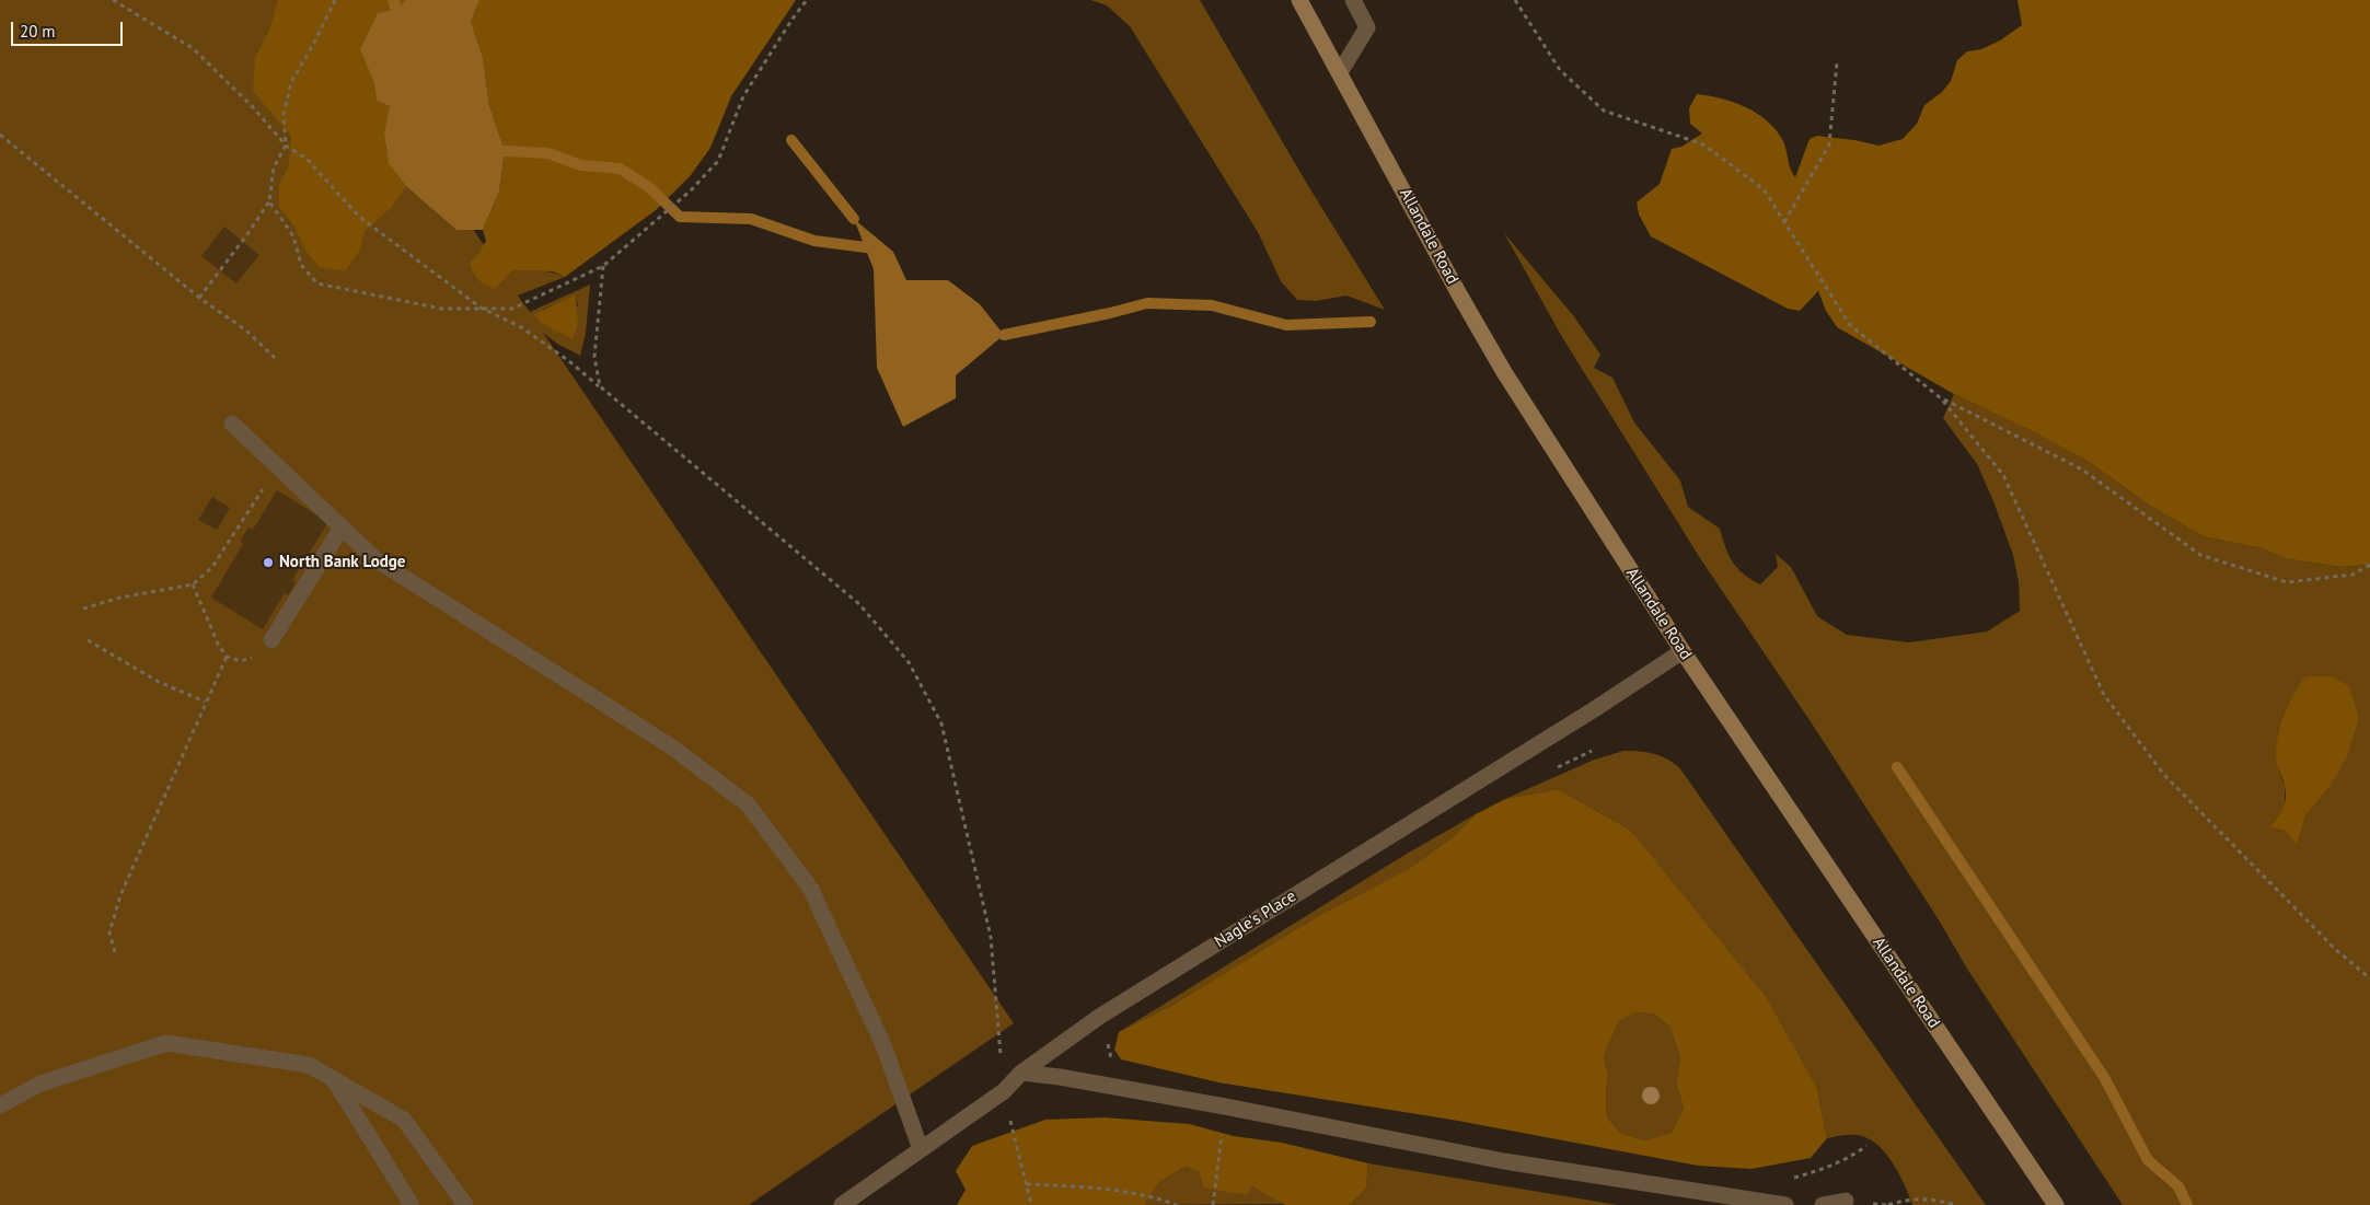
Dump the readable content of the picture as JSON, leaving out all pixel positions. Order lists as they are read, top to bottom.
{
  "streets": {
    "main road": ["Allandale Road"],
    "street": ["Nagle's Place"]
  },
  "crossings": [
    ["Allandale Road", "Nagle's Place"]
  ],
  "places": ["North Bank Lodge"],
  "scale_bar": "20 m"
}
